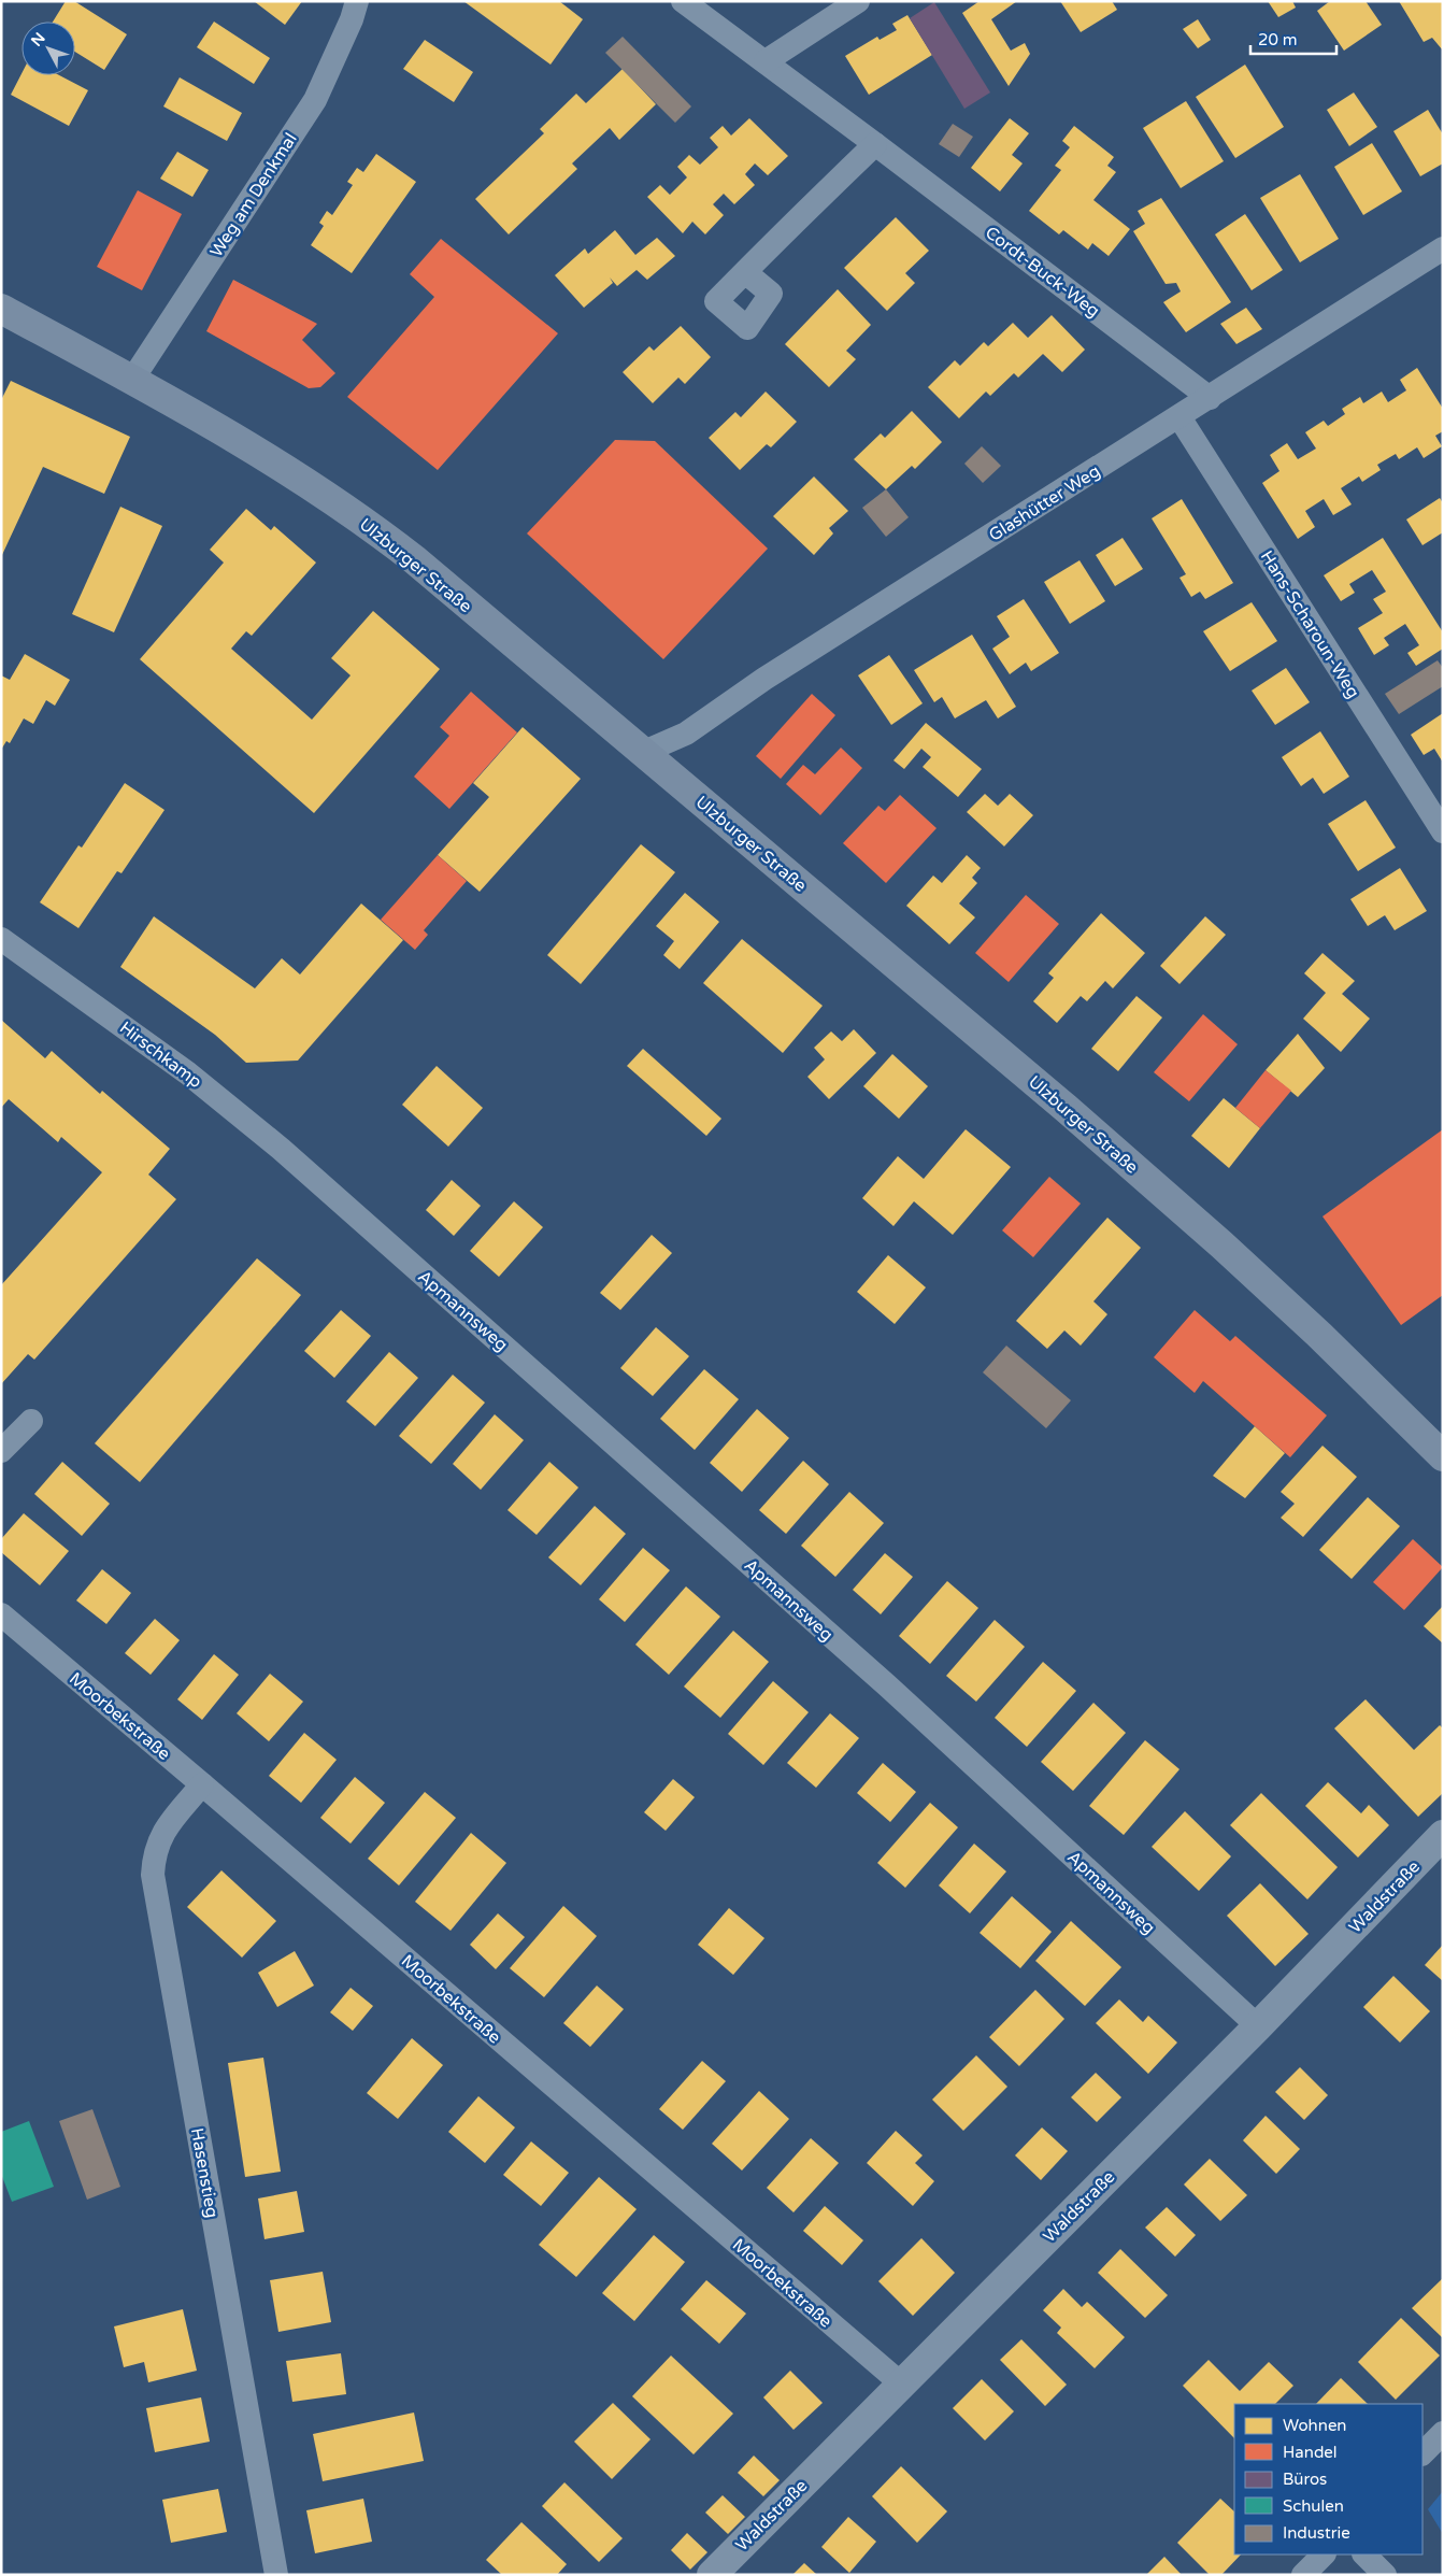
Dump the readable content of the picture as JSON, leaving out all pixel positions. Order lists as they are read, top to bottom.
{
  "streets": {
    "main road": ["Ulzburger Straße"],
    "street": [
      "Weg am Denkmal",
      "Cordt-Buck-Weg",
      "Glashütter Weg",
      "Hans-Scharoun-Weg",
      "Hirschkamp",
      "Apmannsweg",
      "Moorbekstraße",
      "Waldstraße",
      "Hasenstieg"
    ]
  },
  "crossings": [
    ["Weg am Denkmal", "Ulzburger Straße"],
    ["Cordt-Buck-Weg", "Glashütter Weg"],
    ["Glashütter Weg", "Ulzburger Straße"],
    ["Glashütter Weg", "Hans-Scharoun-Weg"],
    ["Hirschkamp", "Apmannsweg"],
    ["Apmannsweg", "Waldstraße"],
    ["Moorbekstraße", "Waldstraße"],
    ["Moorbekstraße", "Hasenstieg"]
  ],
  "legend": [
    "Wohnen",
    "Handel",
    "Büros",
    "Schulen",
    "Industrie"
  ],
  "scale_bar": "20 m",
  "north": "top left"
}
